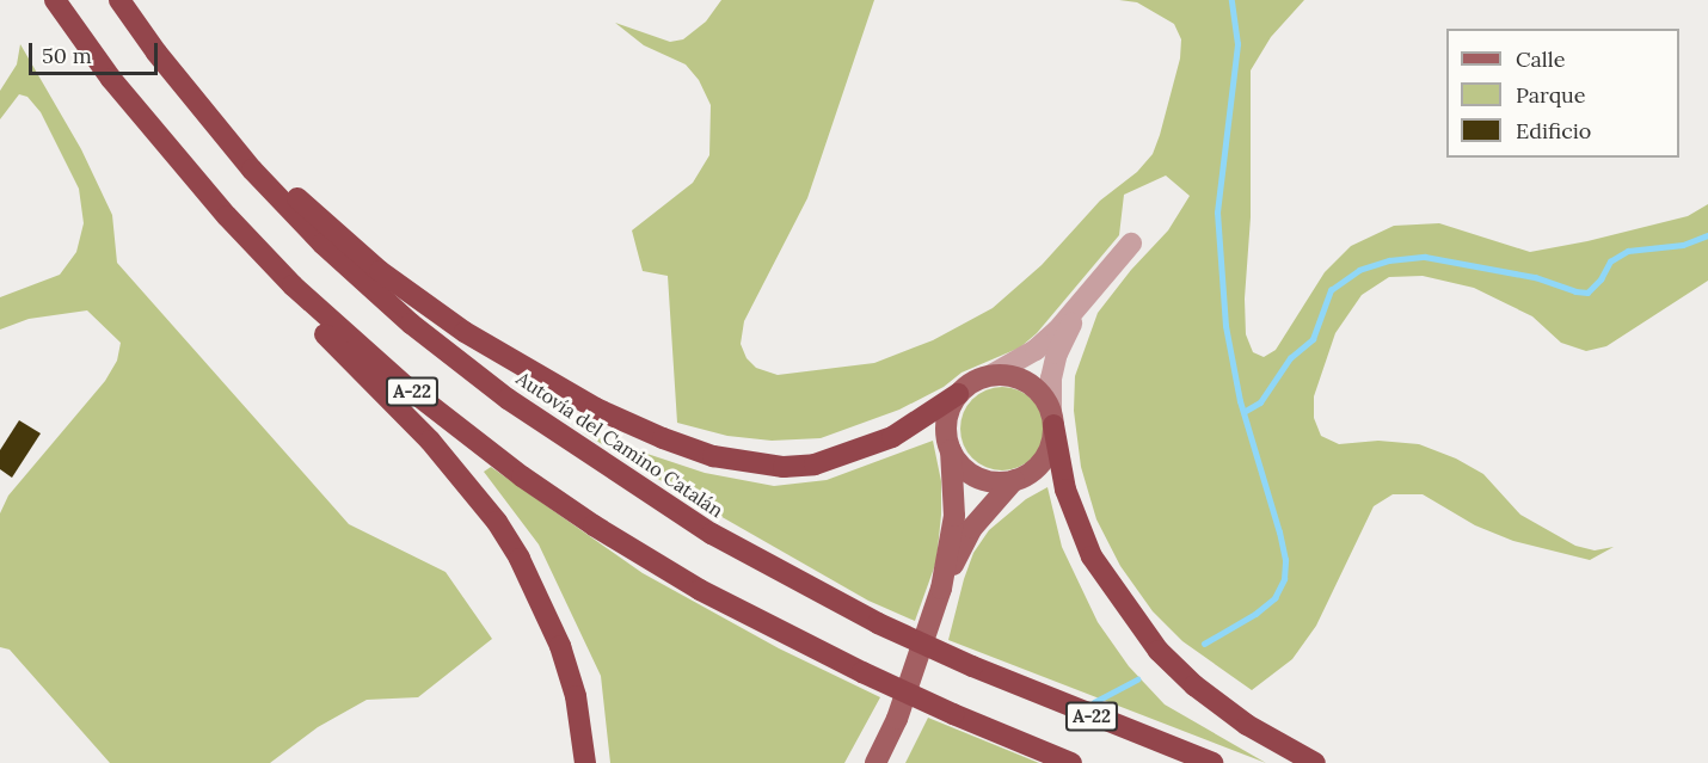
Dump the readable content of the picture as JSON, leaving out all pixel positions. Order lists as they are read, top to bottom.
{
  "streets": {
    "highway": ["A-22", "Autovía del Camino Catalán"]
  },
  "legend": ["Calle", "Parque", "Edificio"],
  "scale_bar": "50 m"
}
